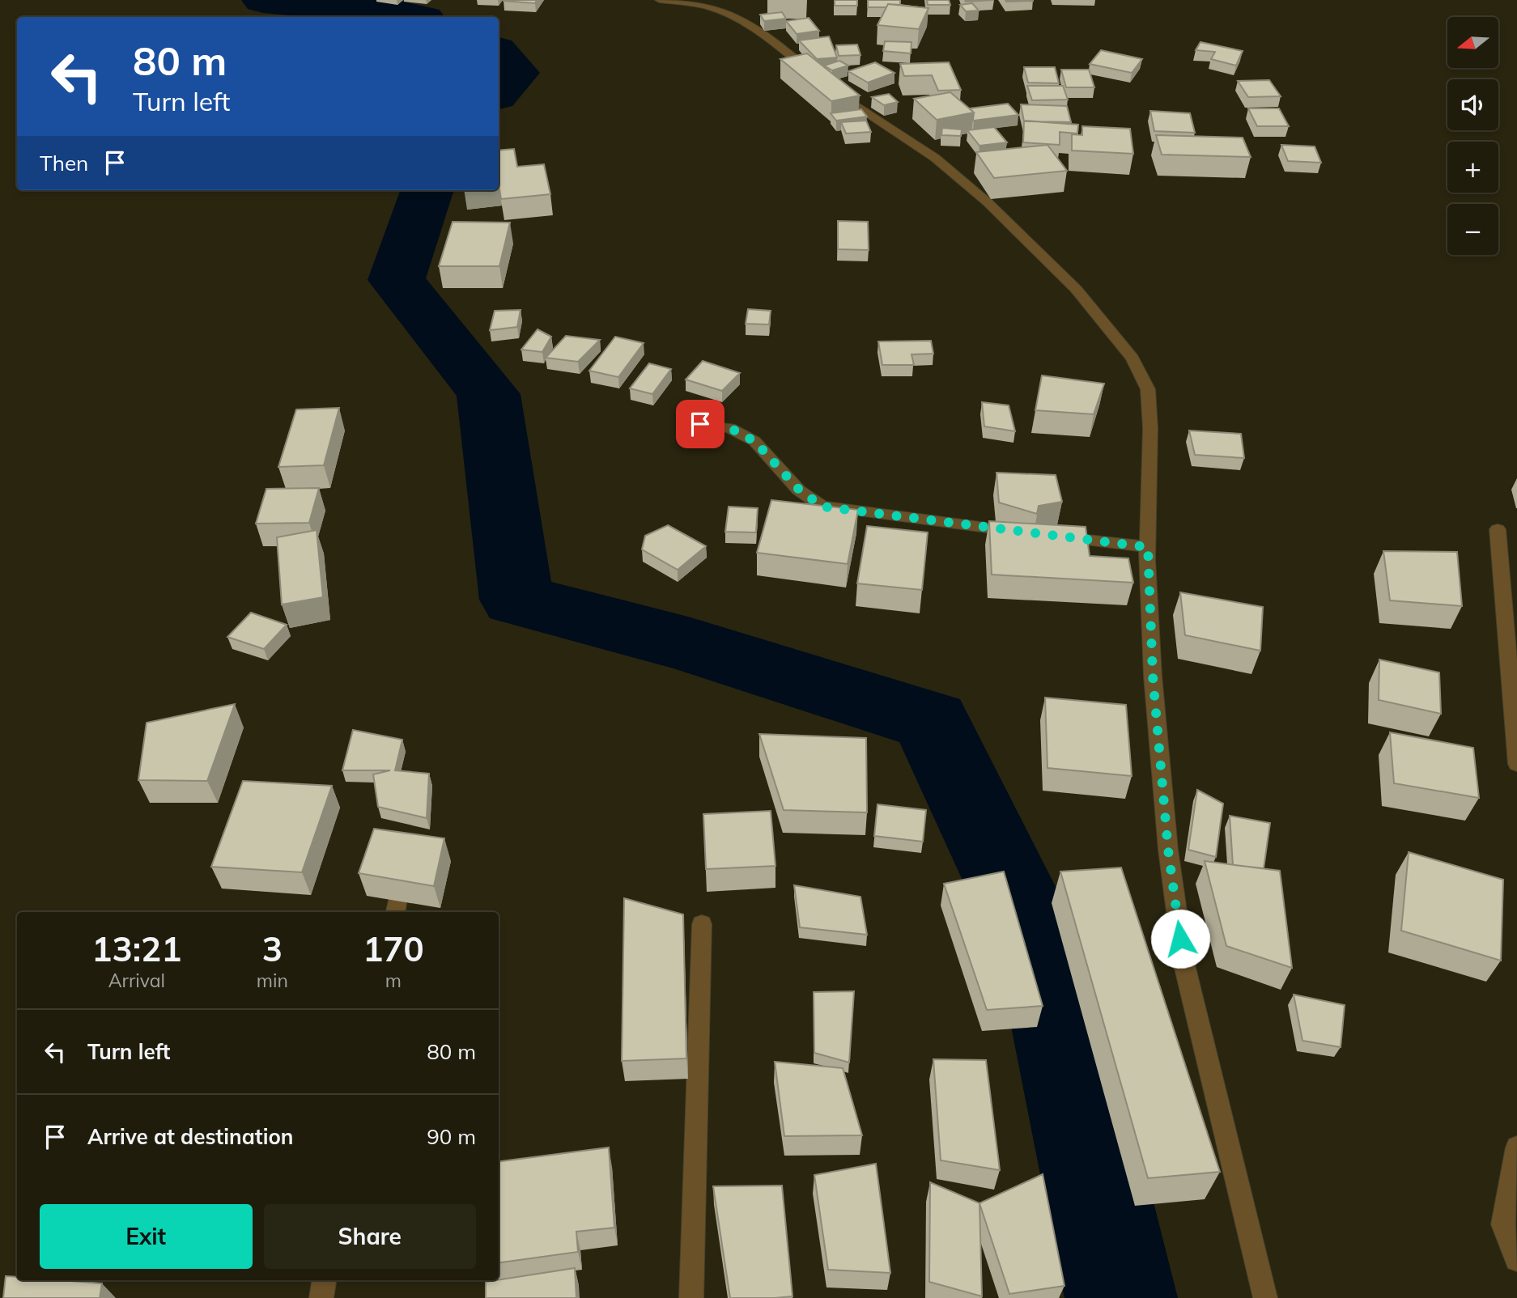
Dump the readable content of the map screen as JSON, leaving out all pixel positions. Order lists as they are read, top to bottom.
{
  "north": "left",
  "page": {
    "map_buttons": ["+", "−"],
    "turn": ["80 m", "Turn left"],
    "then": "Then",
    "eta": [
      "13:21",
      "Arrival",
      "3",
      "min",
      "170",
      "m"
    ],
    "list": [
      {
        "name": "Turn left",
        "value": "80 m"
      },
      {
        "name": "Arrive at destination",
        "value": "90 m"
      }
    ],
    "buttons": ["Exit", "Share"]
  }
}
